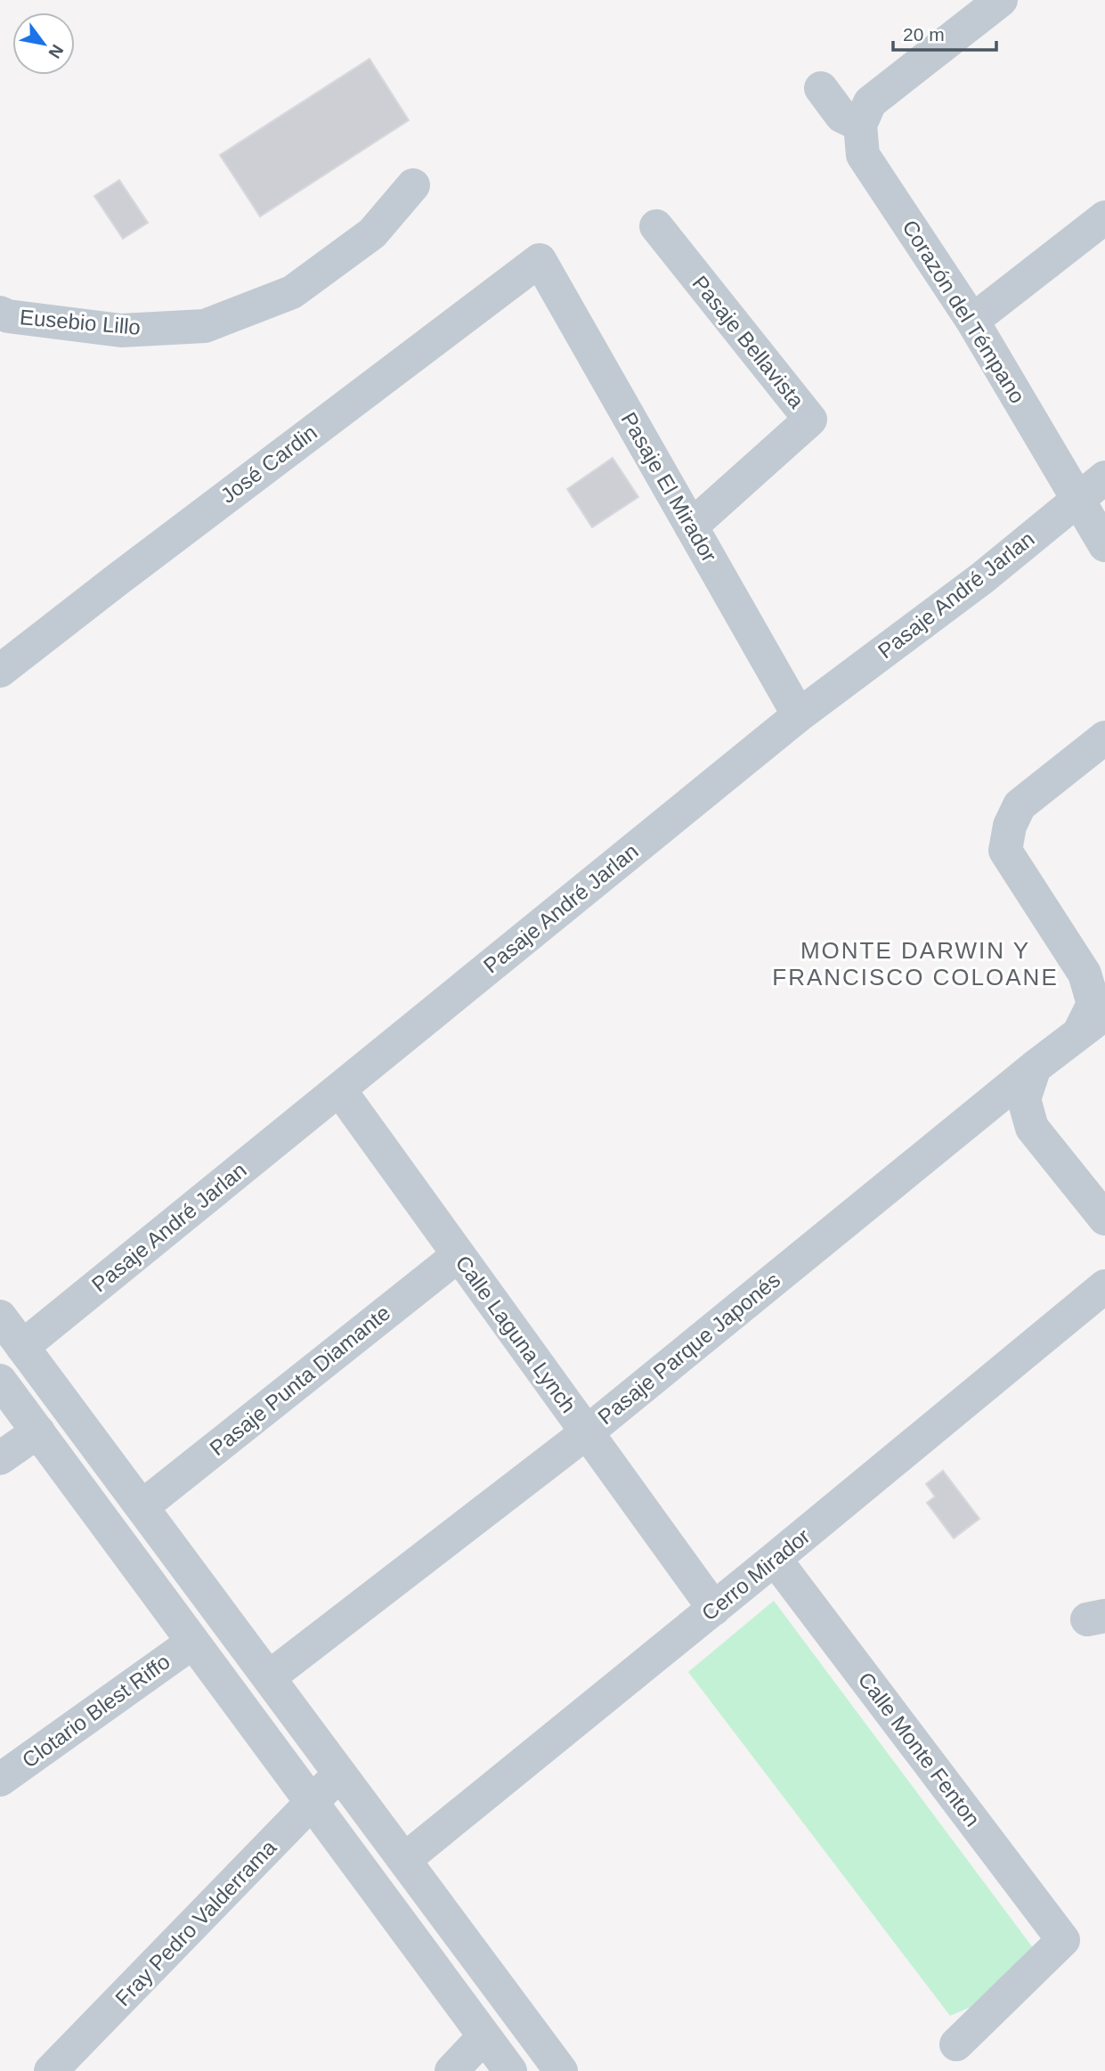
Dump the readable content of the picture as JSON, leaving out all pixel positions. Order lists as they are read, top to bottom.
{
  "streets": {
    "street": [
      "Corazón del Témpano",
      "Eusebio Lillo",
      "Pasaje Bellavista",
      "José Cardin",
      "Pasaje El Mirador",
      "Pasaje André Jarlan",
      "Calle Laguna Lynch",
      "Pasaje Parque Japonés",
      "Pasaje Punta Diamante",
      "Cerro Mirador",
      "Clotario Blest Riffo",
      "Calle Monte Fenton",
      "Fray Pedro Valderrama"
    ]
  },
  "crossings": [
    ["Corazón del Témpano", "Pasaje André Jarlan"],
    ["Pasaje Bellavista", "Pasaje El Mirador"],
    ["José Cardin", "Pasaje El Mirador"],
    ["Pasaje El Mirador", "Pasaje André Jarlan"],
    ["Pasaje André Jarlan", "Calle Laguna Lynch"],
    ["Calle Laguna Lynch", "Pasaje Parque Japonés"],
    ["Calle Laguna Lynch", "Pasaje Punta Diamante"],
    ["Calle Laguna Lynch", "Cerro Mirador"],
    ["Cerro Mirador", "Calle Monte Fenton"]
  ],
  "districts": ["MONTE DARWIN Y FRANCISCO COLOANE"],
  "scale_bar": "20 m",
  "north": "bottom right"
}
